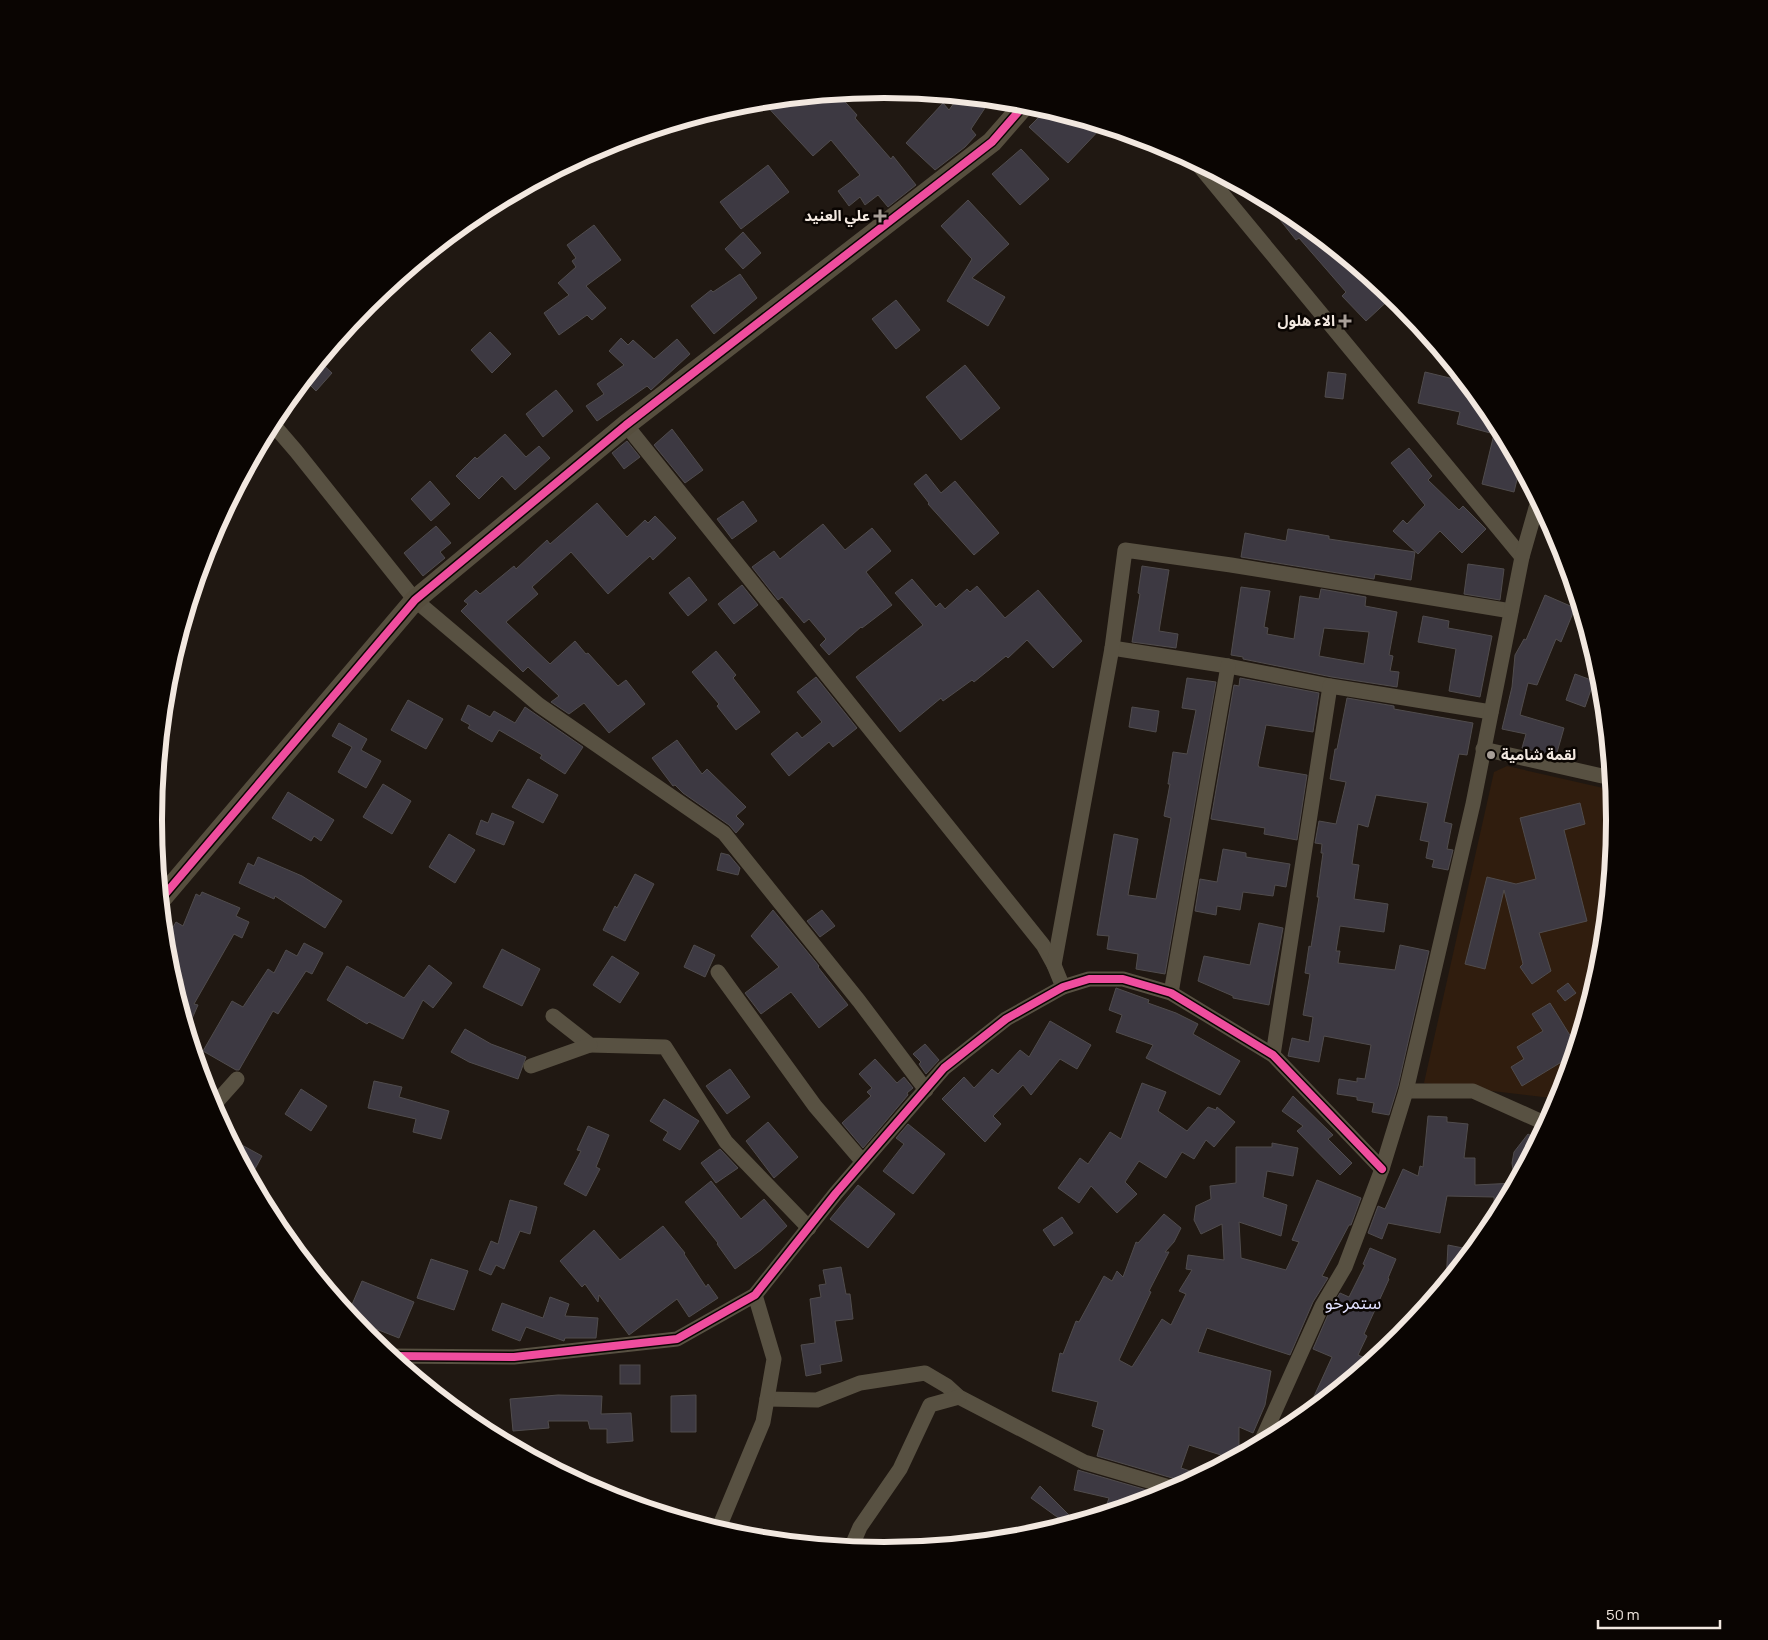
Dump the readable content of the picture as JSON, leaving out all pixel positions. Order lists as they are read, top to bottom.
{
  "districts": ["ستمرخو"],
  "places": {
    "health": ["علي العنيد", "الاء هلول"],
    "other": ["لقمة شامية"]
  },
  "scale_bar": "50 m"
}
